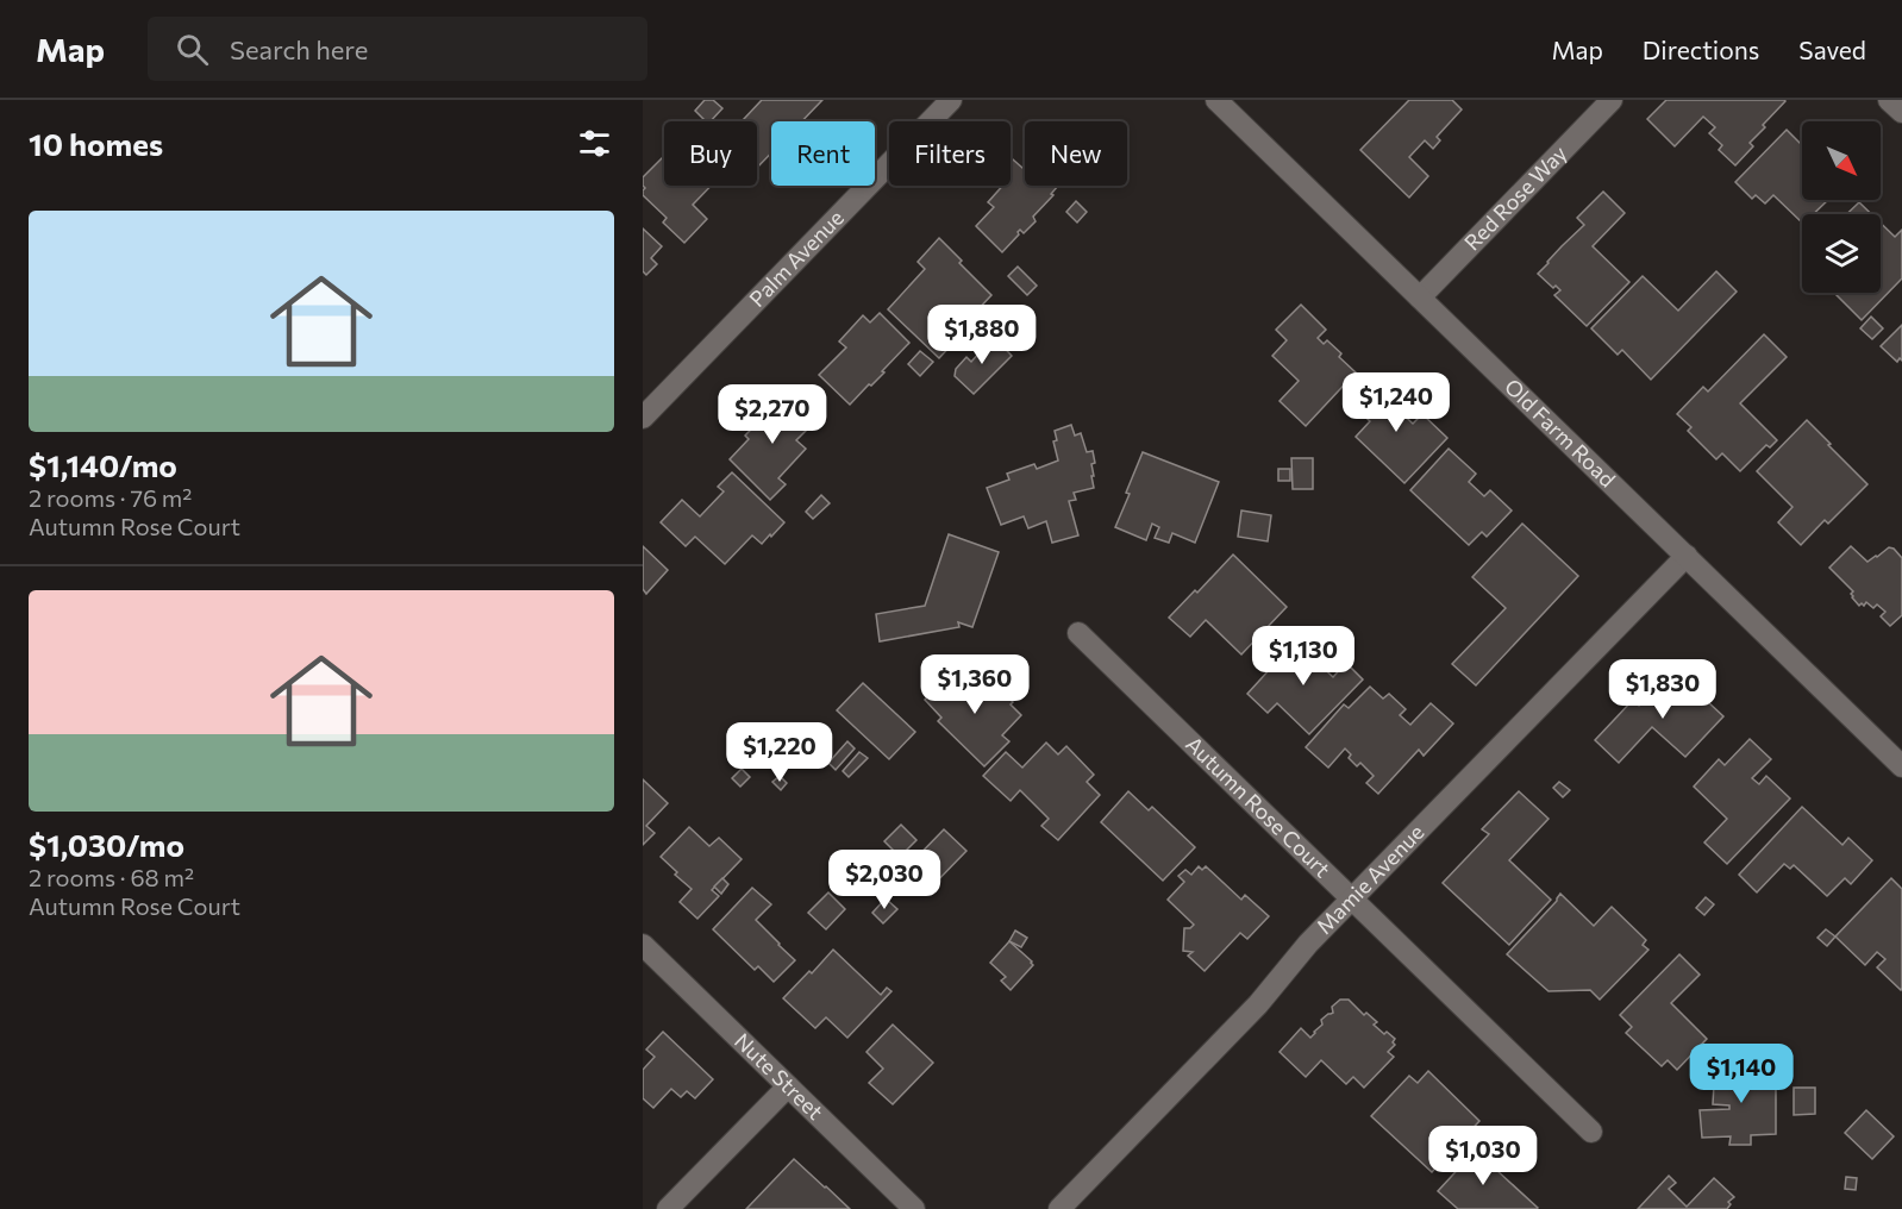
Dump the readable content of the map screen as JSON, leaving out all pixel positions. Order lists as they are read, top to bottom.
{
  "streets": {
    "street": [
      "Red Rose Way",
      "Palm Avenue",
      "Old Farm Road",
      "Autumn Rose Court",
      "Mamie Avenue",
      "Nute Street"
    ]
  },
  "crossings": [
    ["Red Rose Way", "Old Farm Road"],
    ["Old Farm Road", "Mamie Avenue"],
    ["Autumn Rose Court", "Mamie Avenue"]
  ],
  "north": "bottom right",
  "page": {
    "header": "Map",
    "search": "Search here",
    "nav": ["Map", "Directions", "Saved"],
    "heading": "10 homes",
    "chip": [
      "Buy",
      "Rent",
      "Filters",
      "New"
    ],
    "list": [
      {
        "name": "$1,140/mo",
        "note": "2 rooms · 76 m² · Autumn Rose Court"
      },
      {
        "name": "$1,030/mo",
        "note": "2 rooms · 68 m² · Autumn Rose Court"
      }
    ],
    "price": [
      "$1,880",
      "$1,240",
      "$2,270",
      "$1,130",
      "$1,360",
      "$1,830",
      "$1,220",
      "$2,030",
      "$1,140",
      "$1,030"
    ]
  }
}
